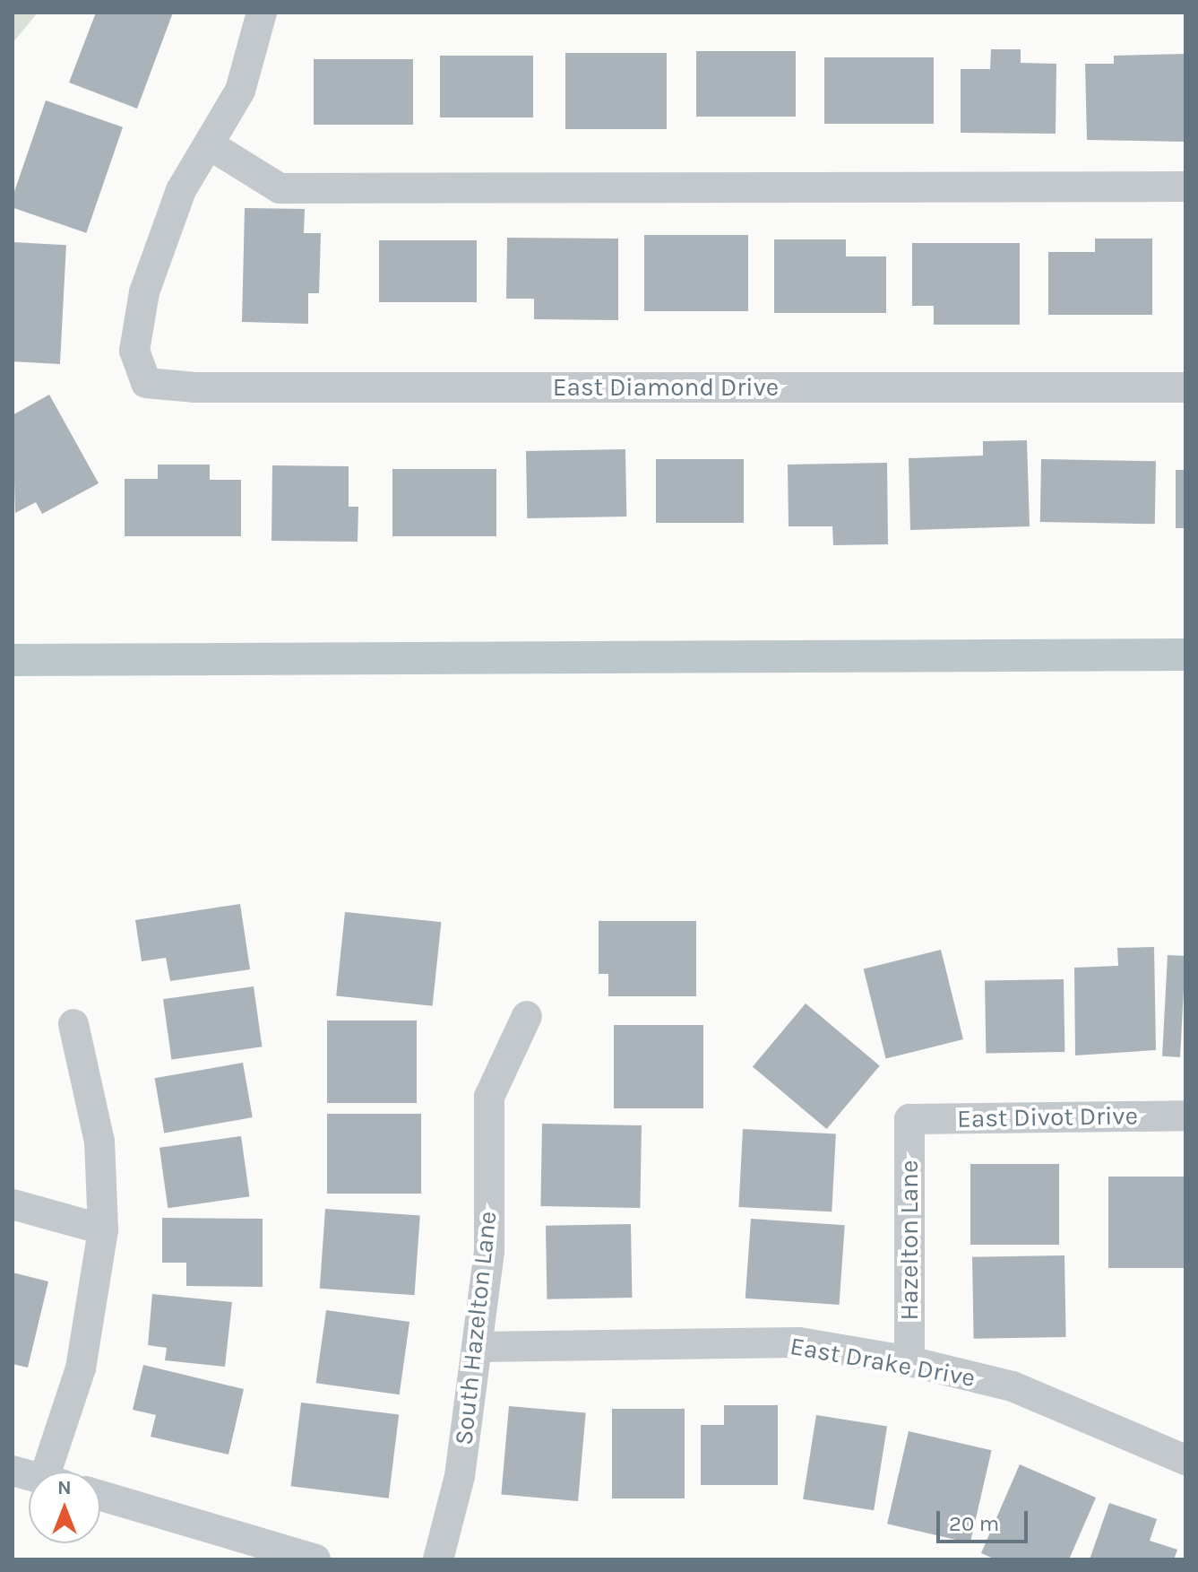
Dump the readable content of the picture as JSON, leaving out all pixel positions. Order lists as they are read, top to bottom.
{
  "streets": {
    "street": [
      "East Diamond Drive",
      "East Divot Drive",
      "Hazelton Lane",
      "South Hazelton Lane",
      "East Drake Drive"
    ]
  },
  "crossings": [
    ["East Divot Drive", "Hazelton Lane"],
    ["Hazelton Lane", "East Drake Drive"],
    ["South Hazelton Lane", "East Drake Drive"]
  ],
  "scale_bar": "20 m",
  "north": "top"
}
